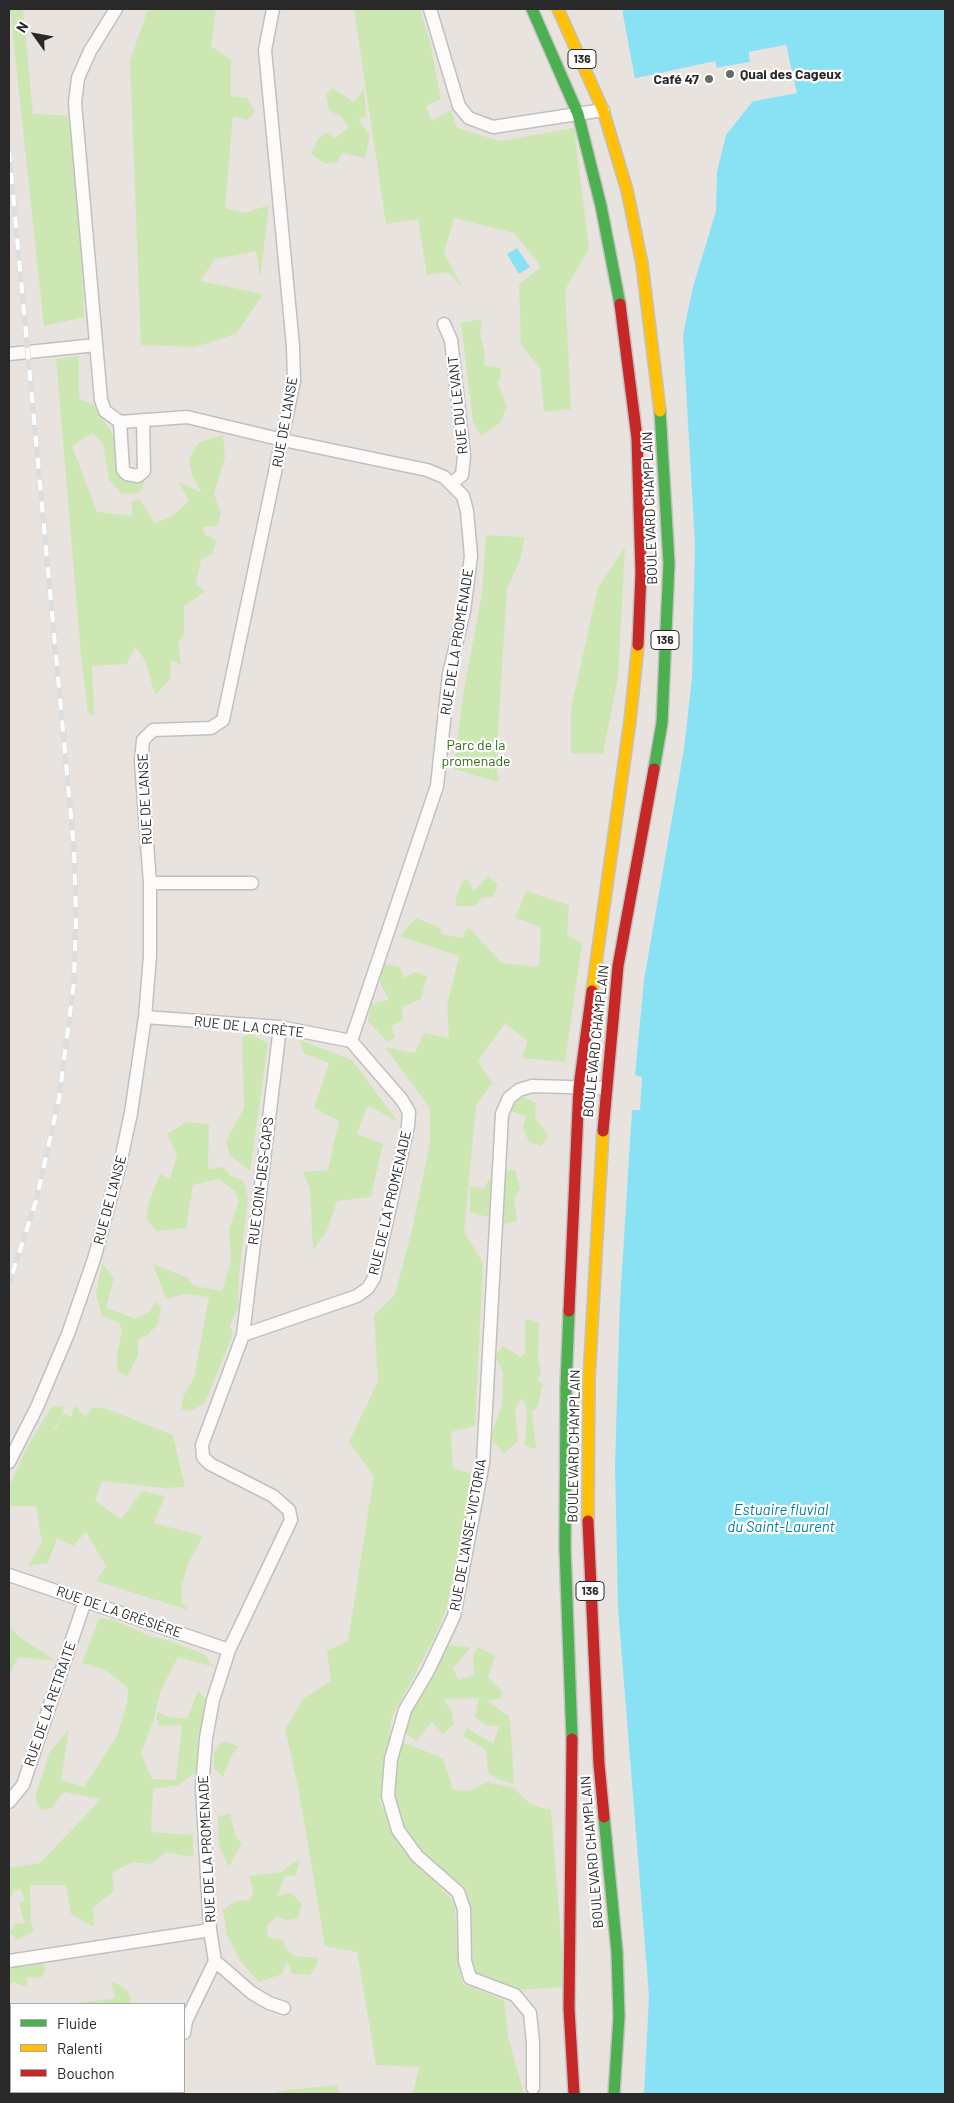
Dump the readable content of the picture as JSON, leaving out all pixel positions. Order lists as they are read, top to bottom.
{
  "streets": {
    "main road": ["136", "BOULEVARD CHAMPLAIN"],
    "street": [
      "RUE DU LEVANT",
      "RUE DE L'ANSE",
      "RUE DE LA PROMENADE",
      "RUE DE LA CRÈTE",
      "RUE COIN-DES-CAPS",
      "RUE DE L'ANSE-VICTORIA",
      "RUE DE LA GRÉSIÈRE",
      "RUE DE LA RETRAITE"
    ]
  },
  "crossings": [
    ["RUE DU LEVANT", "RUE DE LA PROMENADE"],
    ["RUE DE L'ANSE", "RUE DE LA CRÈTE"],
    ["BOULEVARD CHAMPLAIN", "RUE DE L'ANSE-VICTORIA"],
    ["RUE DE LA PROMENADE", "RUE DE LA CRÈTE"],
    ["RUE DE LA PROMENADE", "RUE COIN-DES-CAPS"],
    ["RUE DE LA PROMENADE", "RUE DE LA GRÉSIÈRE"],
    ["RUE DE LA CRÈTE", "RUE COIN-DES-CAPS"],
    ["RUE DE LA GRÉSIÈRE", "RUE DE LA RETRAITE"]
  ],
  "water": ["Estuaire fluvial du Saint-Laurent"],
  "parks": ["Parc de la promenade"],
  "places": ["Quai des Cageux", "Café 47"],
  "legend": ["Fluide", "Ralenti", "Bouchon"],
  "north": "top left"
}
